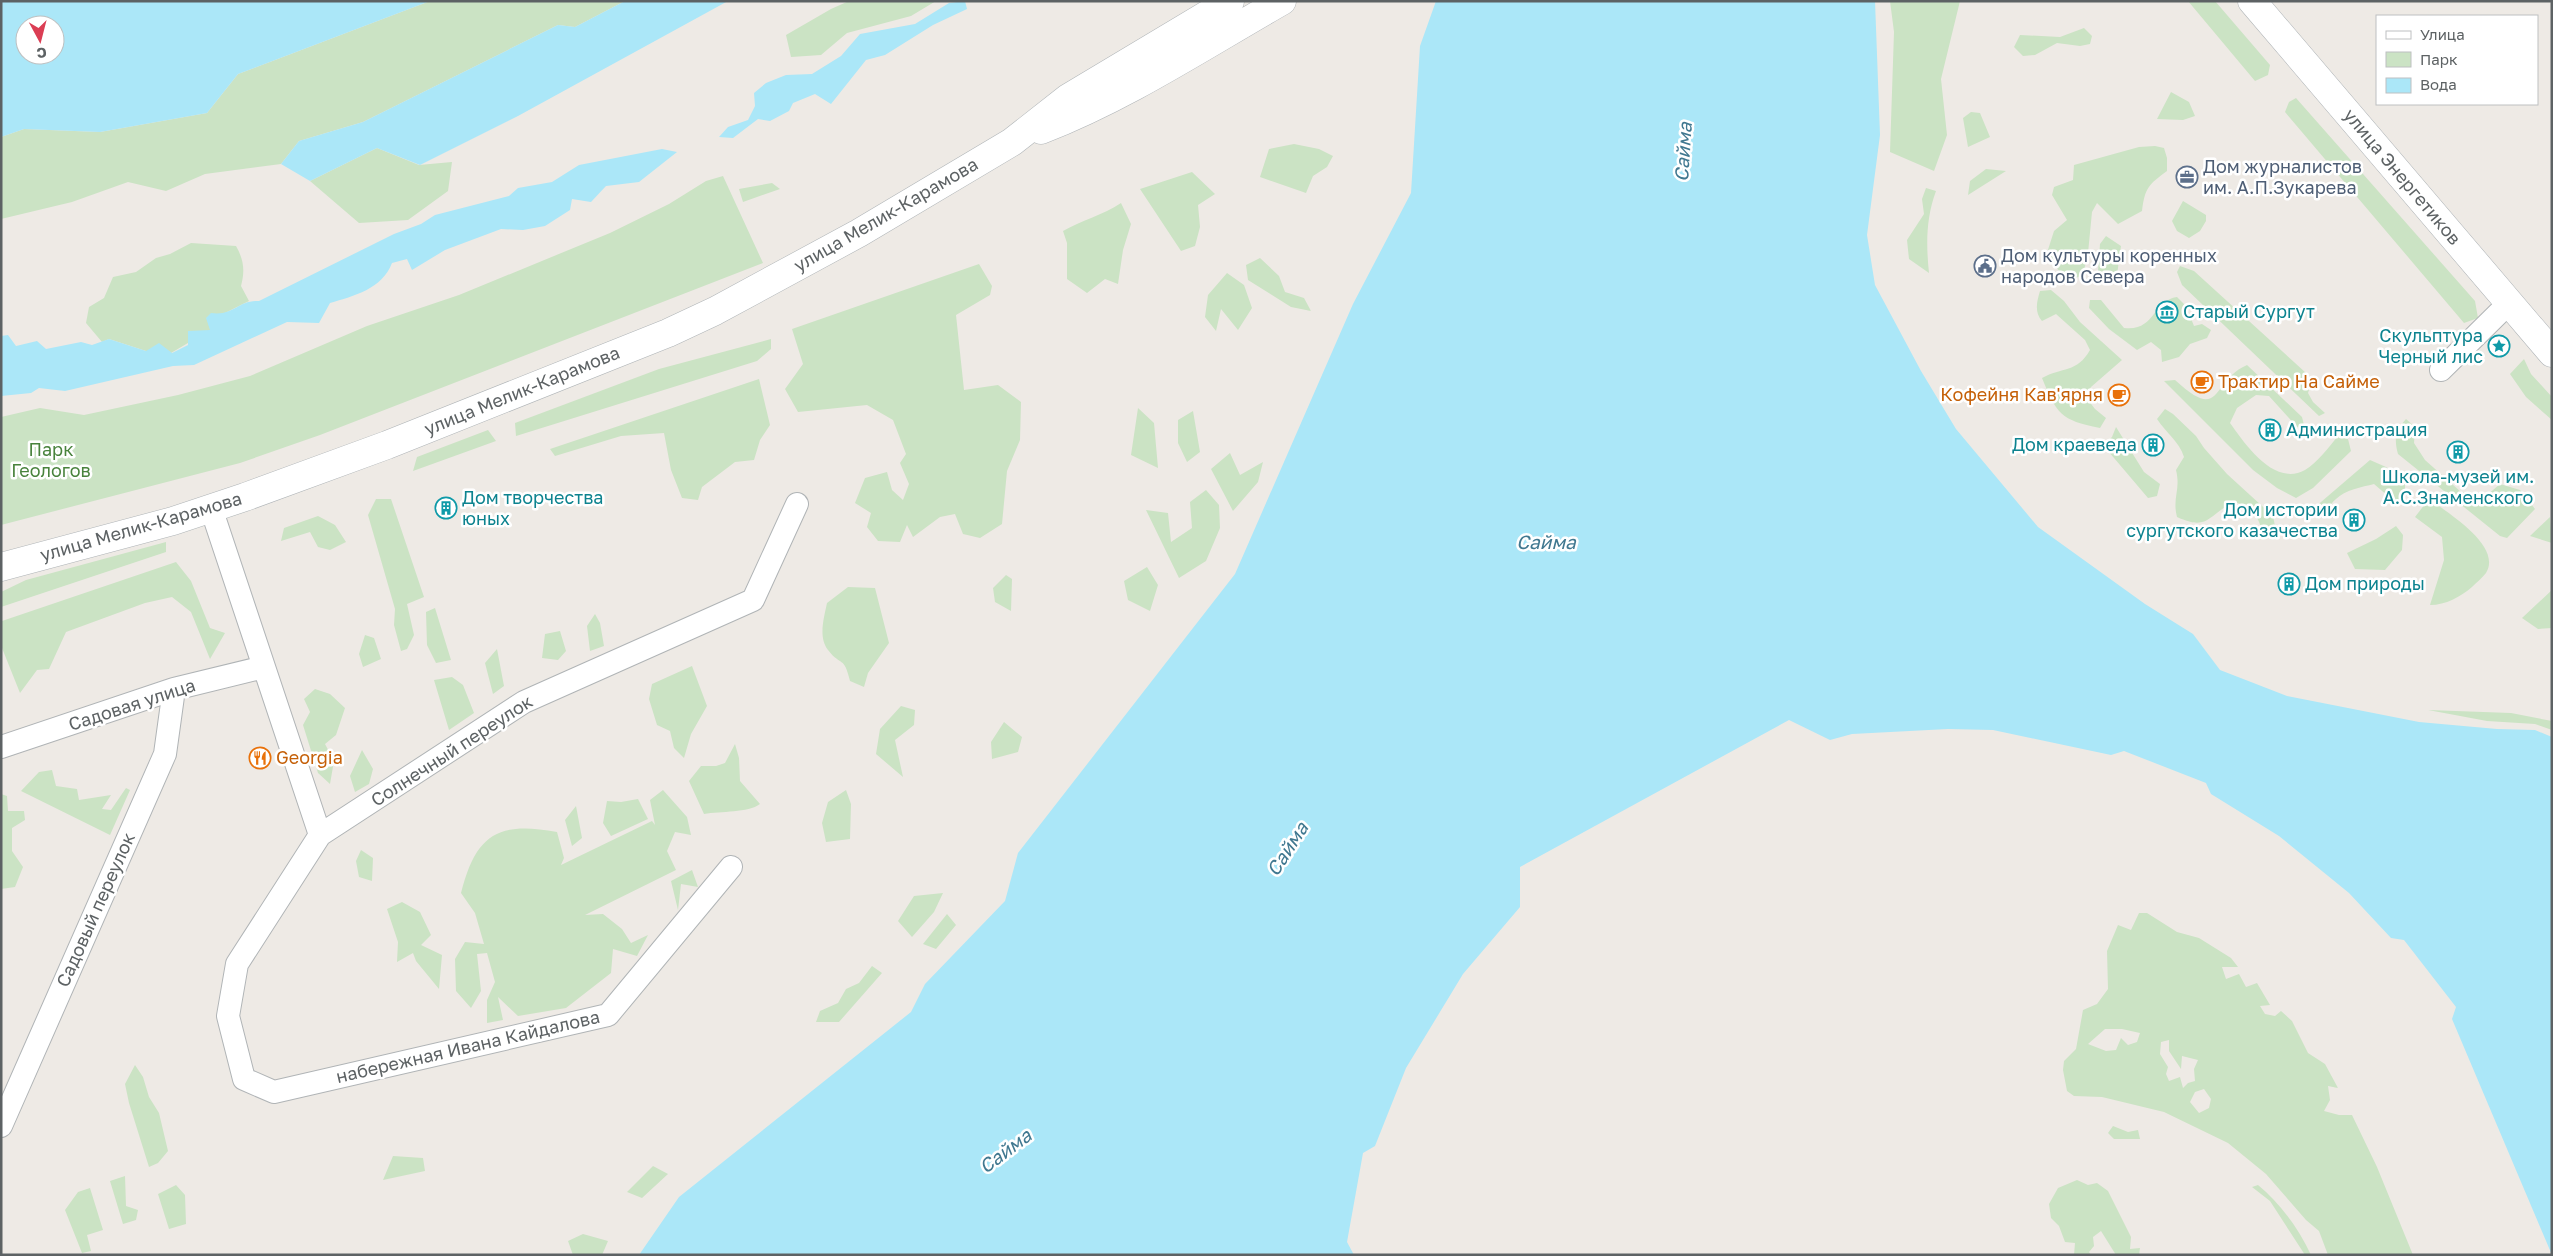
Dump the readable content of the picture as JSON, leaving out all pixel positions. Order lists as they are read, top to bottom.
{
  "streets": {
    "main road": ["улица Энергетиков", "улица Мелик-Карамова"],
    "street": [
      "Садовая улица",
      "Солнечный переулок",
      "Садовый переулок",
      "набережная Ивана Кайдалова"
    ]
  },
  "crossings": [
    ["Садовая улица", "Садовый переулок"],
    ["Солнечный переулок", "набережная Ивана Кайдалова"]
  ],
  "water": ["Сайма"],
  "parks": ["Парк Геологов"],
  "places": {
    "office": ["Дом журналистов им. А.П.Зукарева"],
    "public building": ["Дом культуры коренных народов Севера"],
    "museum": ["Старый Сургут"],
    "place": ["Скульптура Черный лис"],
    "cafe": ["Трактир На Сайме", "Кофейня Кав'ярня"],
    "building": [
      "Администрация",
      "Дом краеведа",
      "Школа-музей им. А.С.Знаменского",
      "Дом творчества юных",
      "Дом истории сургутского казачества",
      "Дом природы"
    ],
    "restaurant": ["Georgia"]
  },
  "legend": ["Улица", "Парк", "Вода"],
  "north": "bottom"
}
